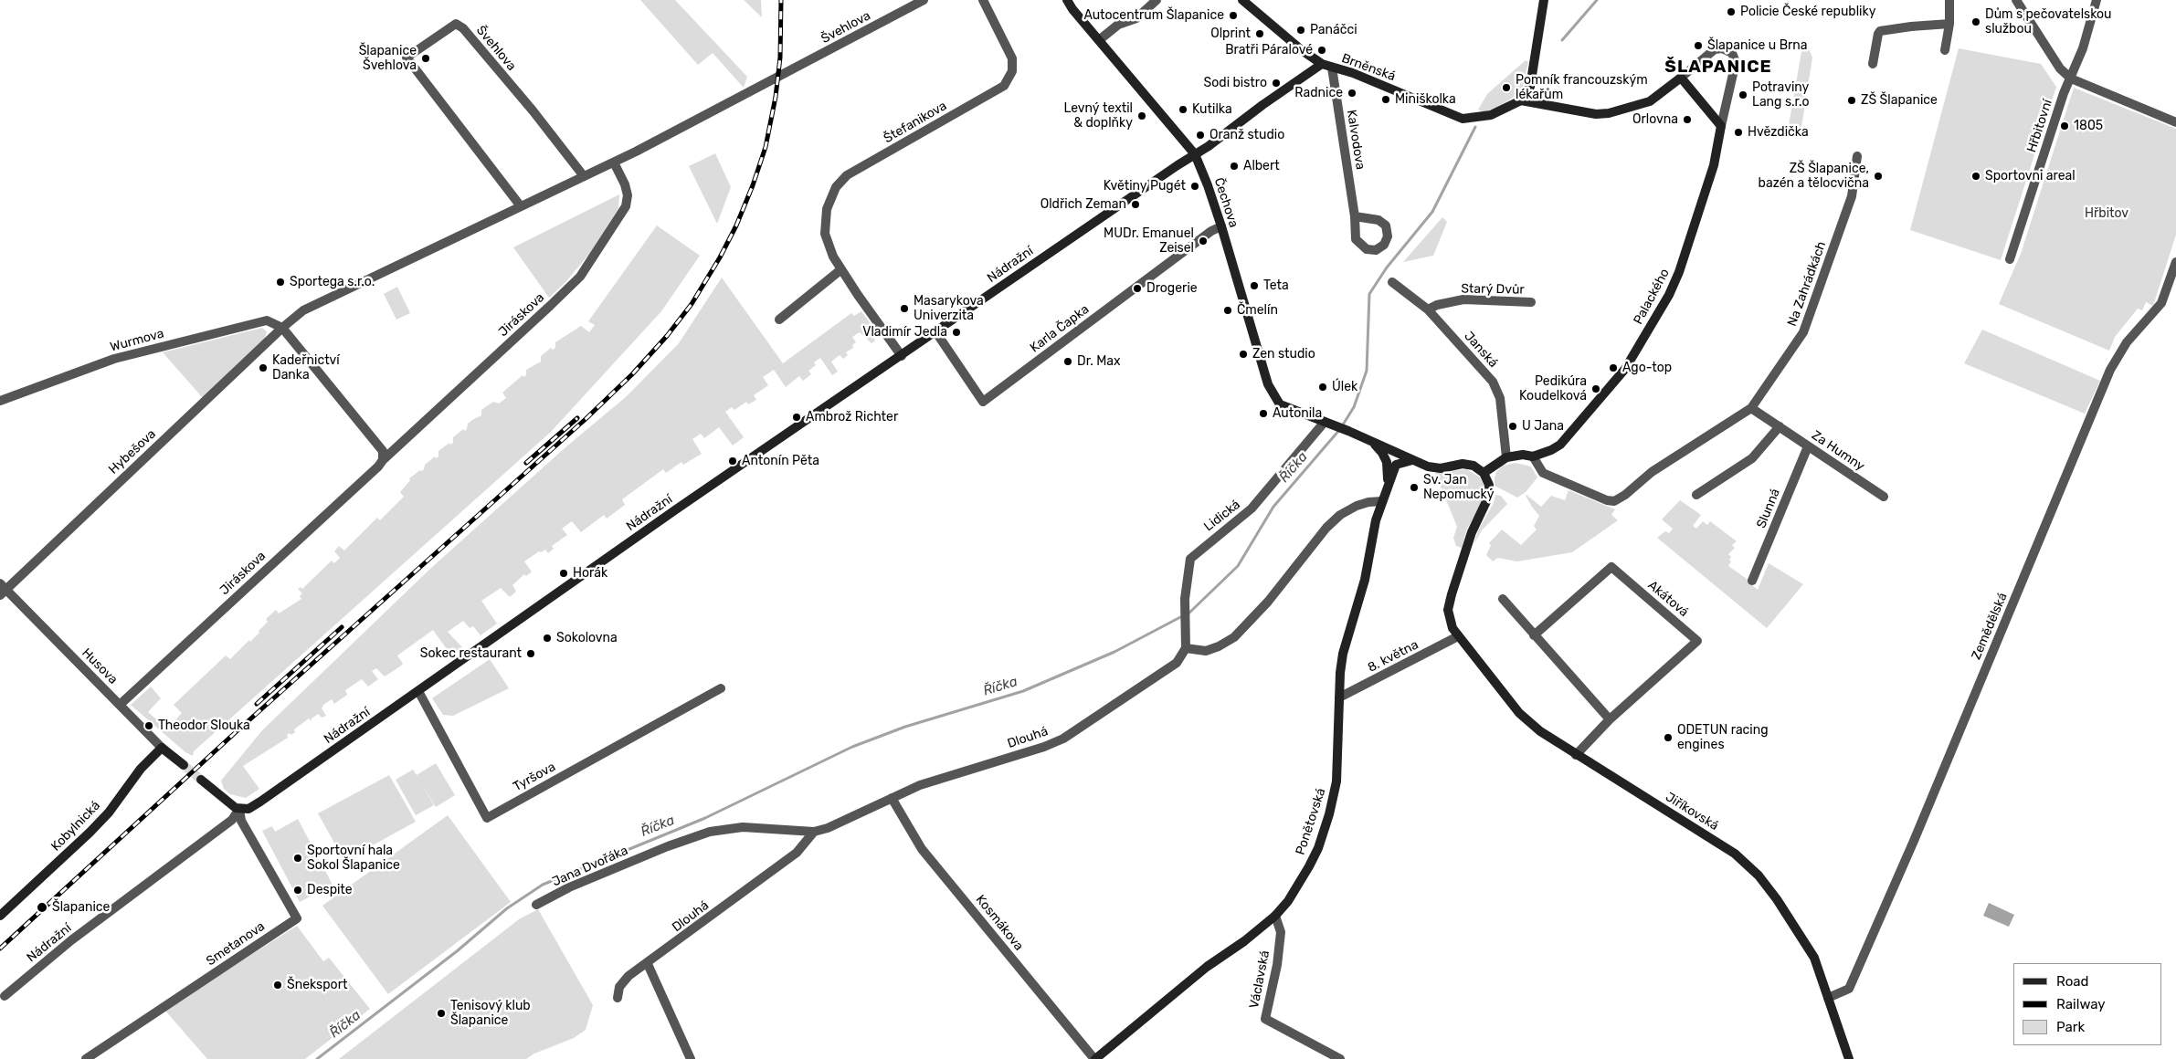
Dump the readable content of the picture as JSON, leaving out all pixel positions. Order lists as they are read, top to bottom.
{
  "streets": {
    "street": [
      "Švehlova",
      "Brněnská",
      "Štefanikova",
      "Hřbitovní",
      "Kalvodova",
      "Čechova",
      "Nádražní",
      "Na Zahrádkách",
      "Starý Dvůr",
      "Palackého",
      "Jiráskova",
      "Karla Čapka",
      "Wurmova",
      "Janská",
      "Za Humny",
      "Hybešova",
      "Slunná",
      "Lidická",
      "Akátová",
      "Zemědělská",
      "8. května",
      "Husova",
      "Dlouhá",
      "Tyršova",
      "Jiříkovská",
      "Ponětovská",
      "Kobylnická",
      "Jana Dvořáka",
      "Kosmákova",
      "Smetanova",
      "Václavská"
    ]
  },
  "crossings": [
    ["Švehlova", "Jiráskova"],
    ["Švehlova", "Wurmova"],
    ["Švehlova", "Hybešova"],
    ["Brněnská", "Kalvodova"],
    ["Brněnská", "Nádražní"],
    ["Štefanikova", "Nádražní"],
    ["Čechova", "Nádražní"],
    ["Čechova", "Karla Čapka"],
    ["Čechova", "Lidická"],
    ["Čechova", "Jiříkovská"],
    ["Nádražní", "Karla Čapka"],
    ["Nádražní", "Tyršova"],
    ["Nádražní", "Smetanova"],
    ["Na Zahrádkách", "Palackého"],
    ["Starý Dvůr", "Janská"],
    ["Jiráskova", "Husova"],
    ["Wurmova", "Hybešova"],
    ["Za Humny", "Slunná"],
    ["Hybešova", "Husova"],
    ["Lidická", "Dlouhá"],
    ["Akátová", "Jiříkovská"],
    ["Zemědělská", "Jiříkovská"],
    ["8. května", "Jiříkovská"],
    ["8. května", "Ponětovská"],
    ["Husova", "Kobylnická"],
    ["Dlouhá", "Jana Dvořáka"],
    ["Dlouhá", "Kosmákova"],
    ["Ponětovská", "Kosmákova"],
    ["Ponětovská", "Václavská"]
  ],
  "districts": ["ŠLAPANICE"],
  "water": ["Říčka"],
  "parks": ["Hřbitov"],
  "places": [
    "Policie České republiky",
    "Autocentrum Šlapanice",
    "Dům s pečovatelskou službou",
    "Panáčci",
    "Olprint",
    "Šlapanice u Brna",
    "Bratři Páralové",
    "Šlapanice Švehlova",
    "Sodi bistro",
    "Pomník francouzským lékařům",
    "Radnice",
    "Potraviny Lang s.r.o",
    "Miniškolka",
    "ZŠ Šlapanice",
    "Kutilka",
    "Levný textil & doplňky",
    "Orlovna",
    "1805",
    "Hvězdička",
    "Oranž studio",
    "Albert",
    "ZŠ Šlapanice, bazén a tělocvična",
    "Sportovni areal",
    "Květiny Pugét",
    "Oldřich Zeman",
    "MUDr. Emanuel Zeisel",
    "Sportega s.r.o.",
    "Teta",
    "Drogerie",
    "Masarykova Univerzita",
    "Čmelín",
    "Vladimír Jedla",
    "Zen studio",
    "Dr. Max",
    "Kadeřnictví Danka",
    "Ago-top",
    "Úlek",
    "Pedikúra Koudelková",
    "Autonila",
    "Ambrož Richter",
    "U Jana",
    "Antonín Pěta",
    "Sv. Jan Nepomucký",
    "Horák",
    "Sokolovna",
    "Sokec restaurant",
    "Theodor Slouka",
    "ODETUN racing engines",
    "Sportovní hala Sokol Šlapanice",
    "Despite",
    "Šlapanice",
    "Šneksport",
    "Tenisový klub Šlapanice"
  ],
  "legend": ["Road", "Railway", "Park"]
}
